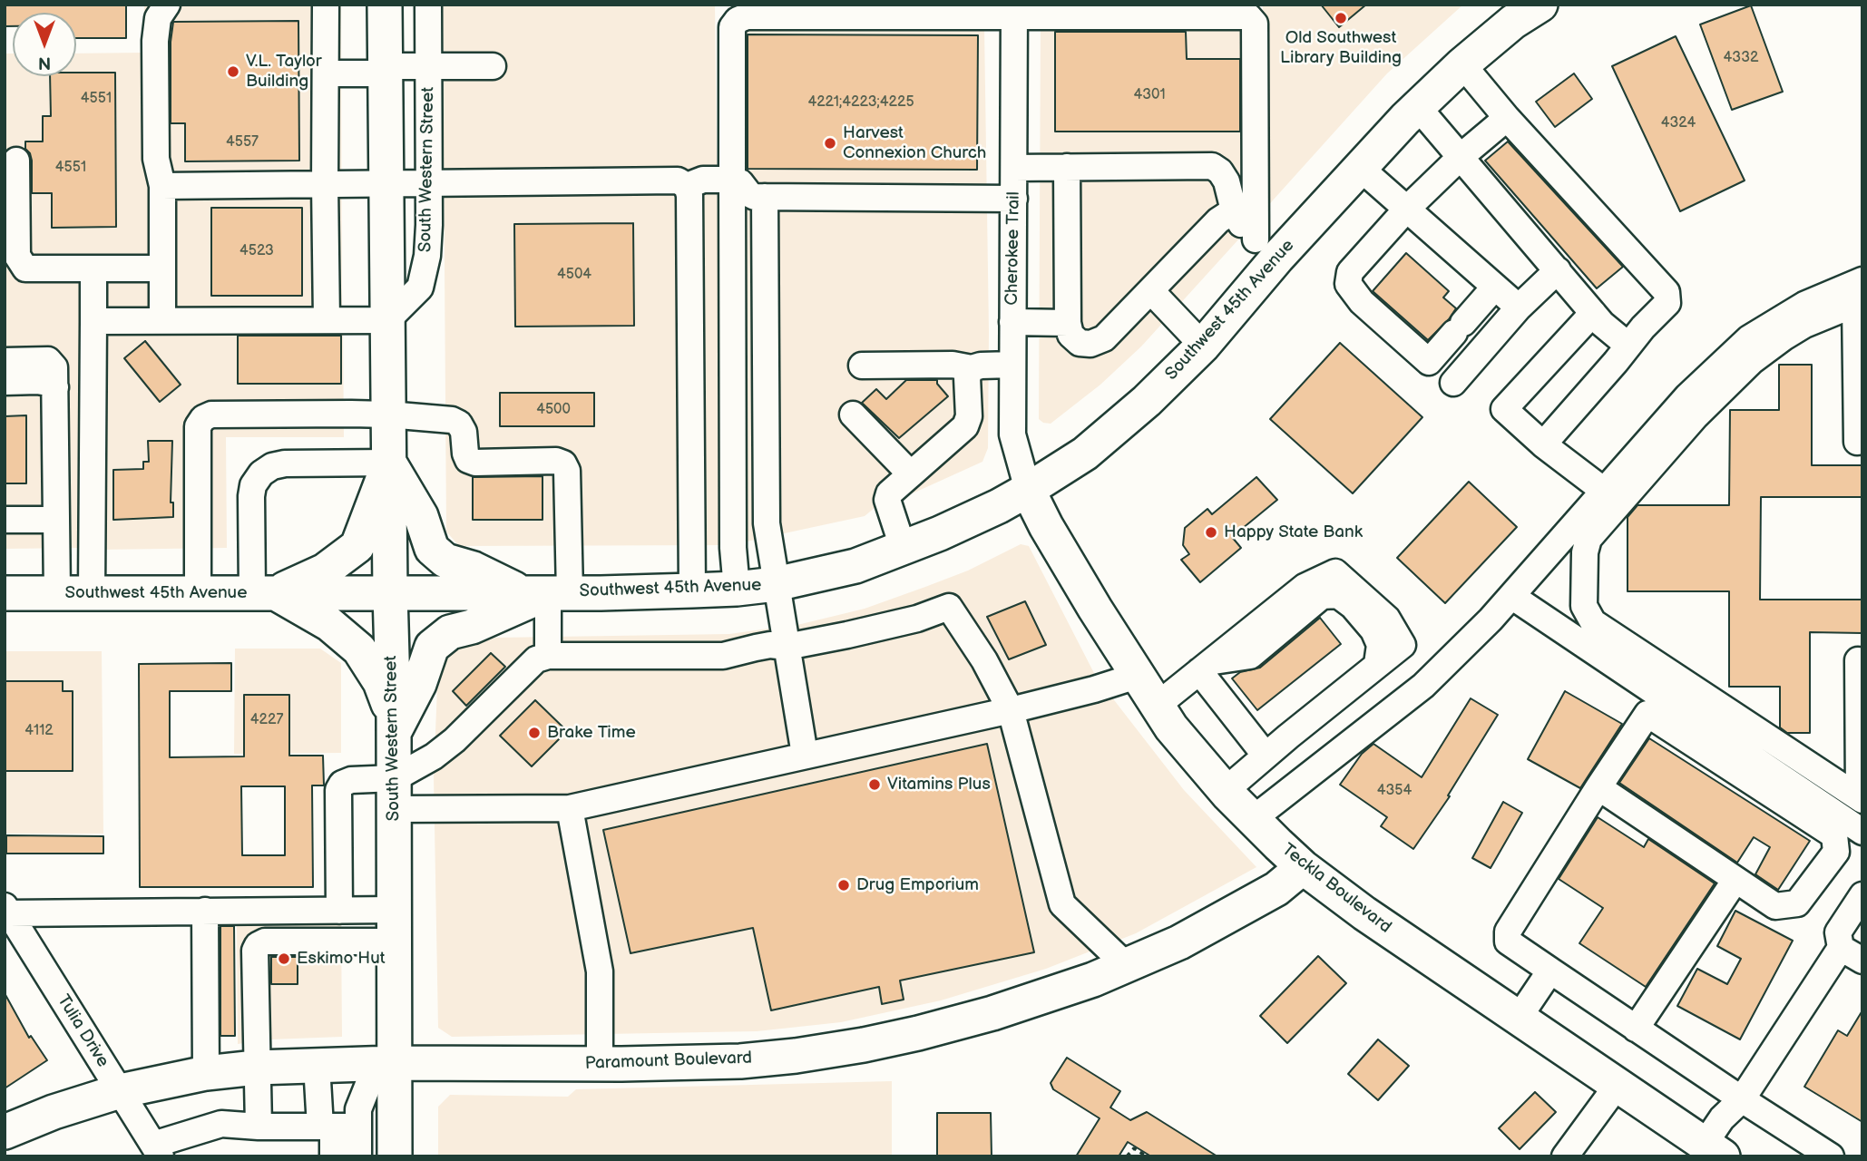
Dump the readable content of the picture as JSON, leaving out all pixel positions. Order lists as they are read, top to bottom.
{
  "streets": {
    "main road": [
      "South Western Street",
      "Southwest 45th Avenue",
      "Teckla Boulevard",
      "Paramount Boulevard"
    ],
    "street": ["Cherokee Trail", "Tulia Drive"]
  },
  "crossings": [
    ["South Western Street", "Southwest 45th Avenue"],
    ["South Western Street", "Paramount Boulevard"],
    ["Cherokee Trail", "Southwest 45th Avenue"],
    ["Cherokee Trail", "Teckla Boulevard"],
    ["Southwest 45th Avenue", "Teckla Boulevard"],
    ["Teckla Boulevard", "Paramount Boulevard"],
    ["Tulia Drive", "Paramount Boulevard"]
  ],
  "places": [
    "Old Southwest Library Building",
    "V.L. Taylor Building",
    "Harvest Connexion Church",
    "Happy State Bank",
    "Brake Time",
    "Vitamins Plus",
    "Drug Emporium",
    "Eskimo Hut"
  ],
  "house_numbers": [
    "4332",
    "4301",
    "4551",
    "4221;4223;4225",
    "4324",
    "4557",
    "4551",
    "4523",
    "4504",
    "4500",
    "4227",
    "4112",
    "4354"
  ],
  "north": "bottom"
}
